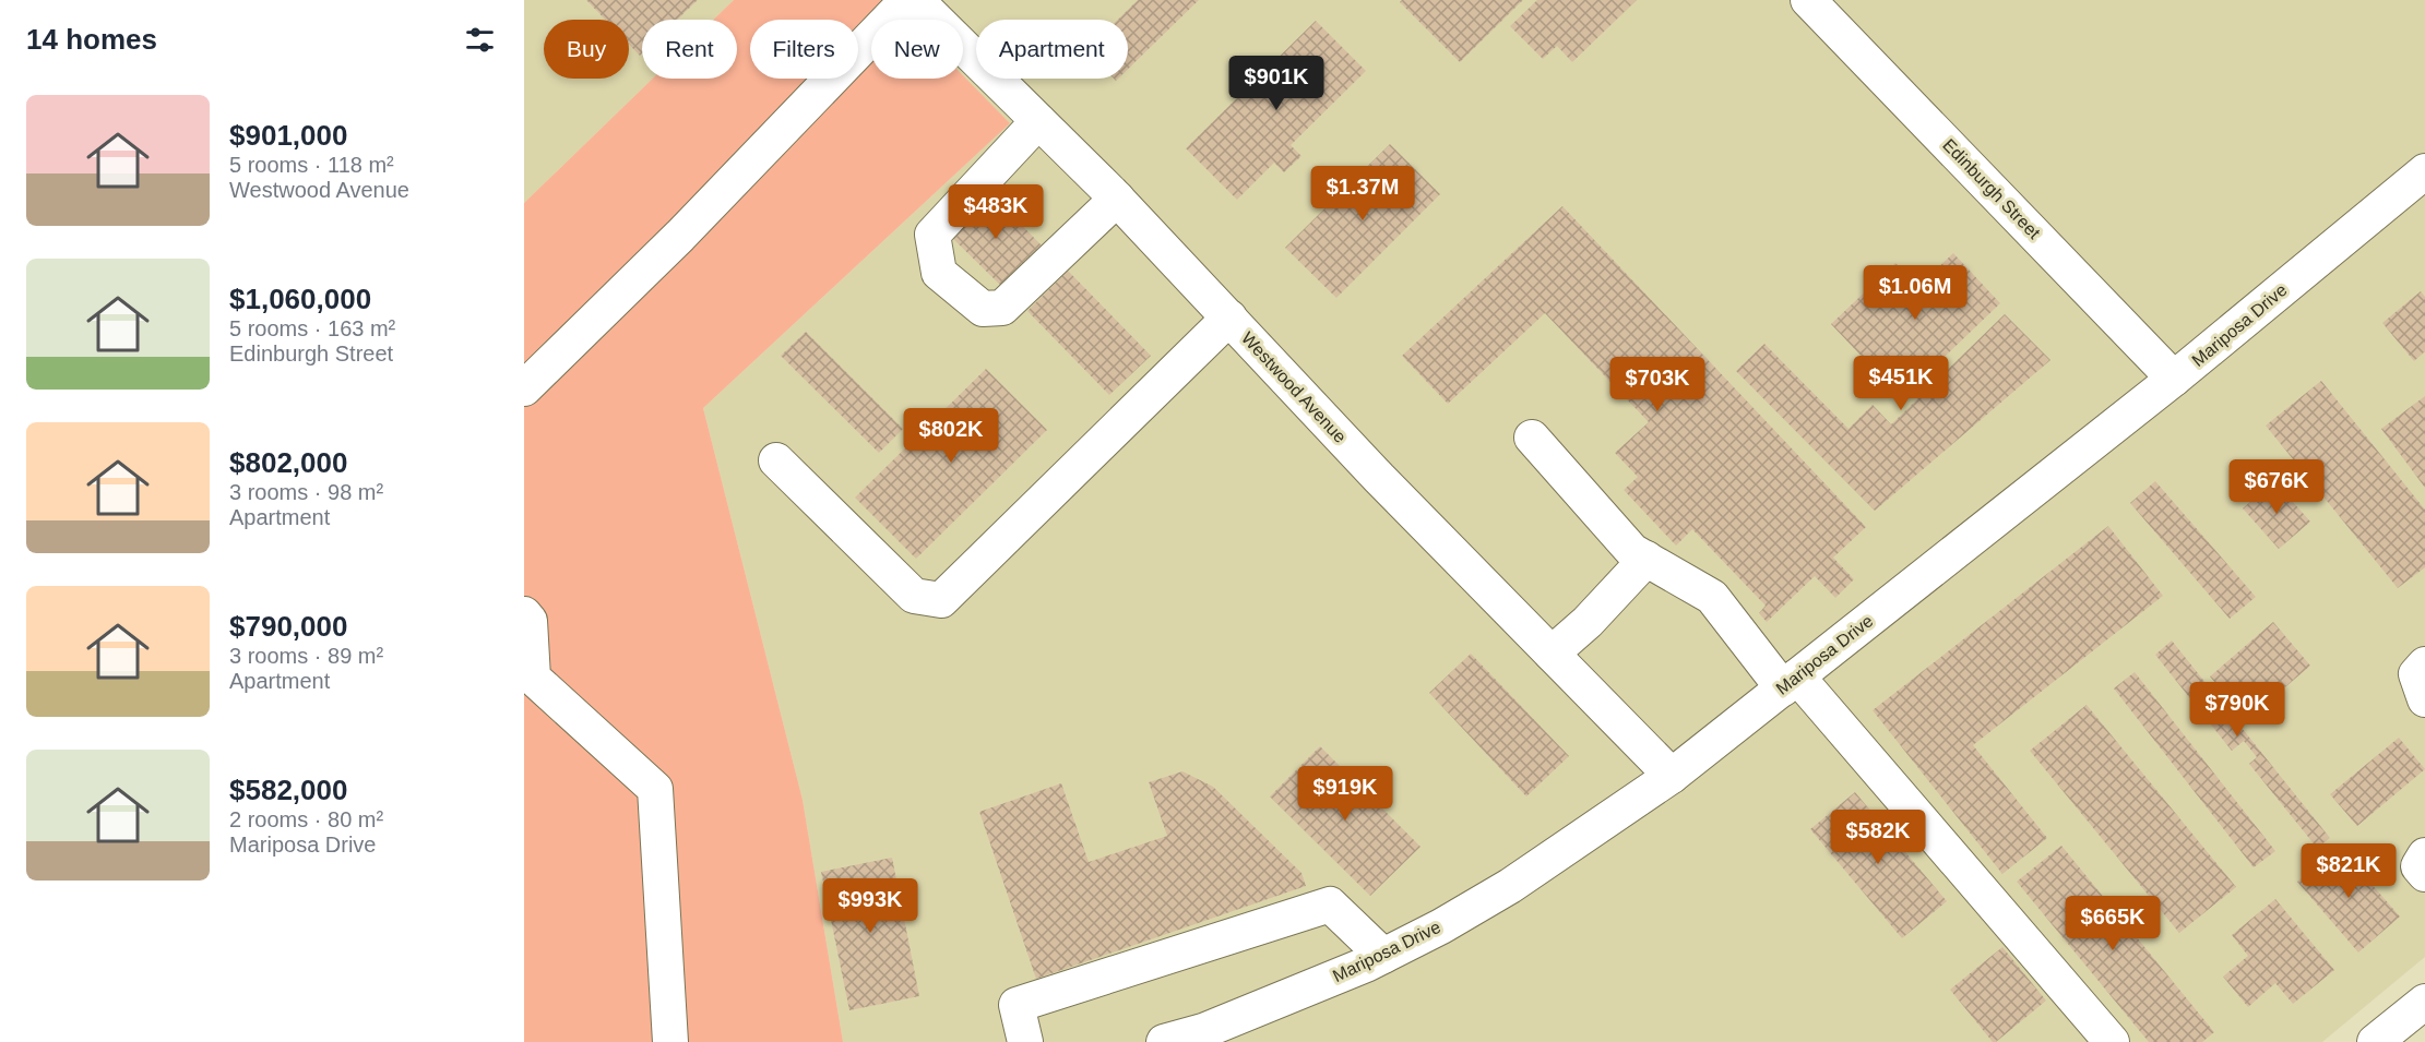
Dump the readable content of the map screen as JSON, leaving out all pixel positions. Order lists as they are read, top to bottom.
{
  "streets": {
    "street": ["Edinburgh Street", "Mariposa Drive", "Westwood Avenue"]
  },
  "crossings": [
    ["Edinburgh Street", "Mariposa Drive"],
    ["Mariposa Drive", "Westwood Avenue"]
  ],
  "page": {
    "heading": "14 homes",
    "chip": [
      "Buy",
      "Rent",
      "Filters",
      "New",
      "Apartment"
    ],
    "price": [
      "$901K",
      "$1.37M",
      "$483K",
      "$1.06M",
      "$451K",
      "$703K",
      "$802K",
      "$676K",
      "$790K",
      "$919K",
      "$582K",
      "$821K",
      "$993K",
      "$665K"
    ],
    "list": [
      {
        "name": "$901,000",
        "note": "5 rooms · 118 m² · Westwood Avenue"
      },
      {
        "name": "$1,060,000",
        "note": "5 rooms · 163 m² · Edinburgh Street"
      },
      {
        "name": "$802,000",
        "note": "3 rooms · 98 m² · Apartment"
      },
      {
        "name": "$790,000",
        "note": "3 rooms · 89 m² · Apartment"
      },
      {
        "name": "$582,000",
        "note": "2 rooms · 80 m² · Mariposa Drive"
      }
    ]
  }
}
